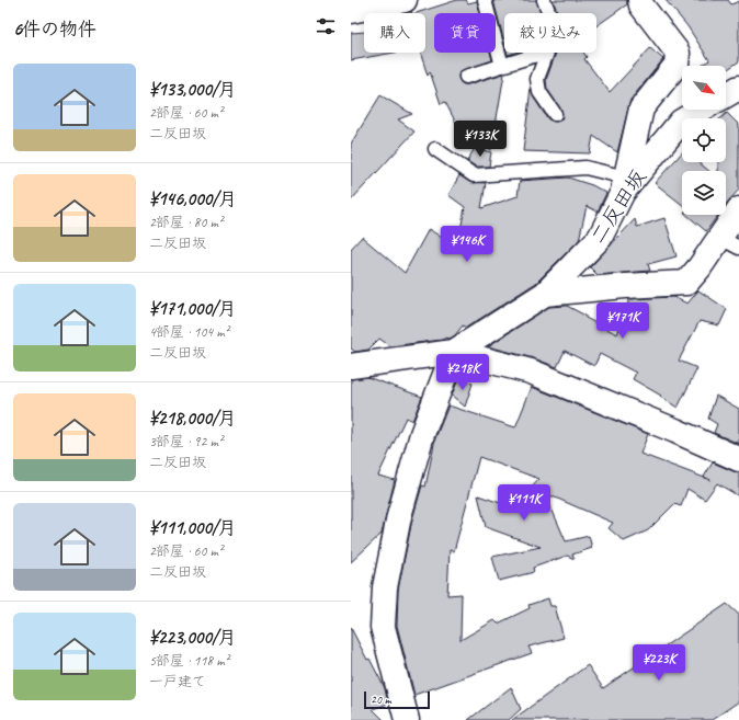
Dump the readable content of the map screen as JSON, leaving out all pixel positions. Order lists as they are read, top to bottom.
{
  "streets": {
    "street": ["二反田坂"]
  },
  "scale_bar": "20 m",
  "north": "bottom right",
  "page": {
    "heading": "6件の物件",
    "chip": ["購入", "賃貸", "絞り込み"],
    "list": [
      {
        "name": "¥133,000/月",
        "note": "2部屋 · 60 m² · 二反田坂"
      },
      {
        "name": "¥146,000/月",
        "note": "2部屋 · 80 m² · 二反田坂"
      },
      {
        "name": "¥171,000/月",
        "note": "4部屋 · 104 m² · 二反田坂"
      },
      {
        "name": "¥218,000/月",
        "note": "3部屋 · 92 m² · 二反田坂"
      },
      {
        "name": "¥111,000/月",
        "note": "2部屋 · 60 m² · 二反田坂"
      },
      {
        "name": "¥223,000/月",
        "note": "5部屋 · 118 m² · 一戸建て"
      }
    ],
    "price": [
      "¥133K",
      "¥146K",
      "¥171K",
      "¥218K",
      "¥111K",
      "¥223K"
    ],
    "scale": "20 m"
  }
}
